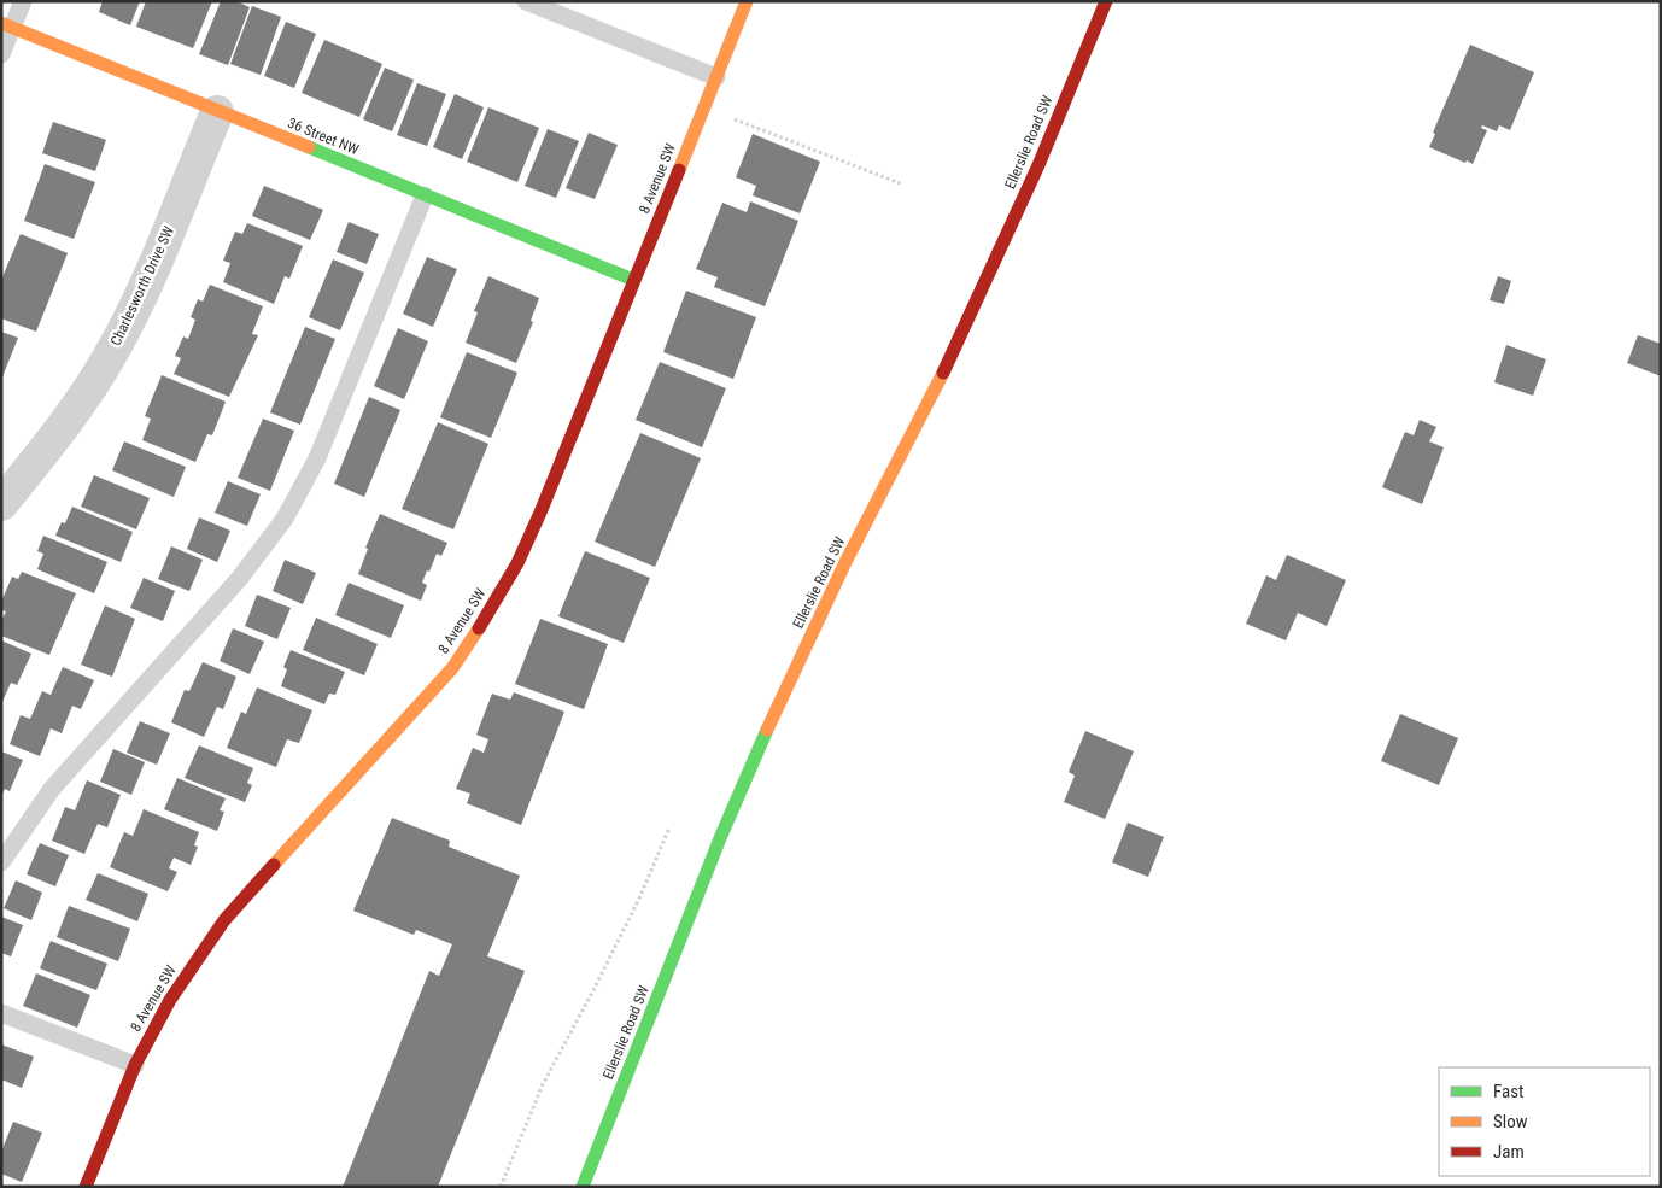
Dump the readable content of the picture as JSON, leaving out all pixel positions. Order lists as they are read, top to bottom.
{
  "streets": {
    "street": [
      "36 Street NW",
      "Ellerslie Road SW",
      "8 Avenue SW",
      "Charlesworth Drive SW"
    ]
  },
  "crossings": [
    ["36 Street NW", "8 Avenue SW"],
    ["36 Street NW", "Charlesworth Drive SW"]
  ],
  "legend": ["Fast", "Slow", "Jam"]
}
